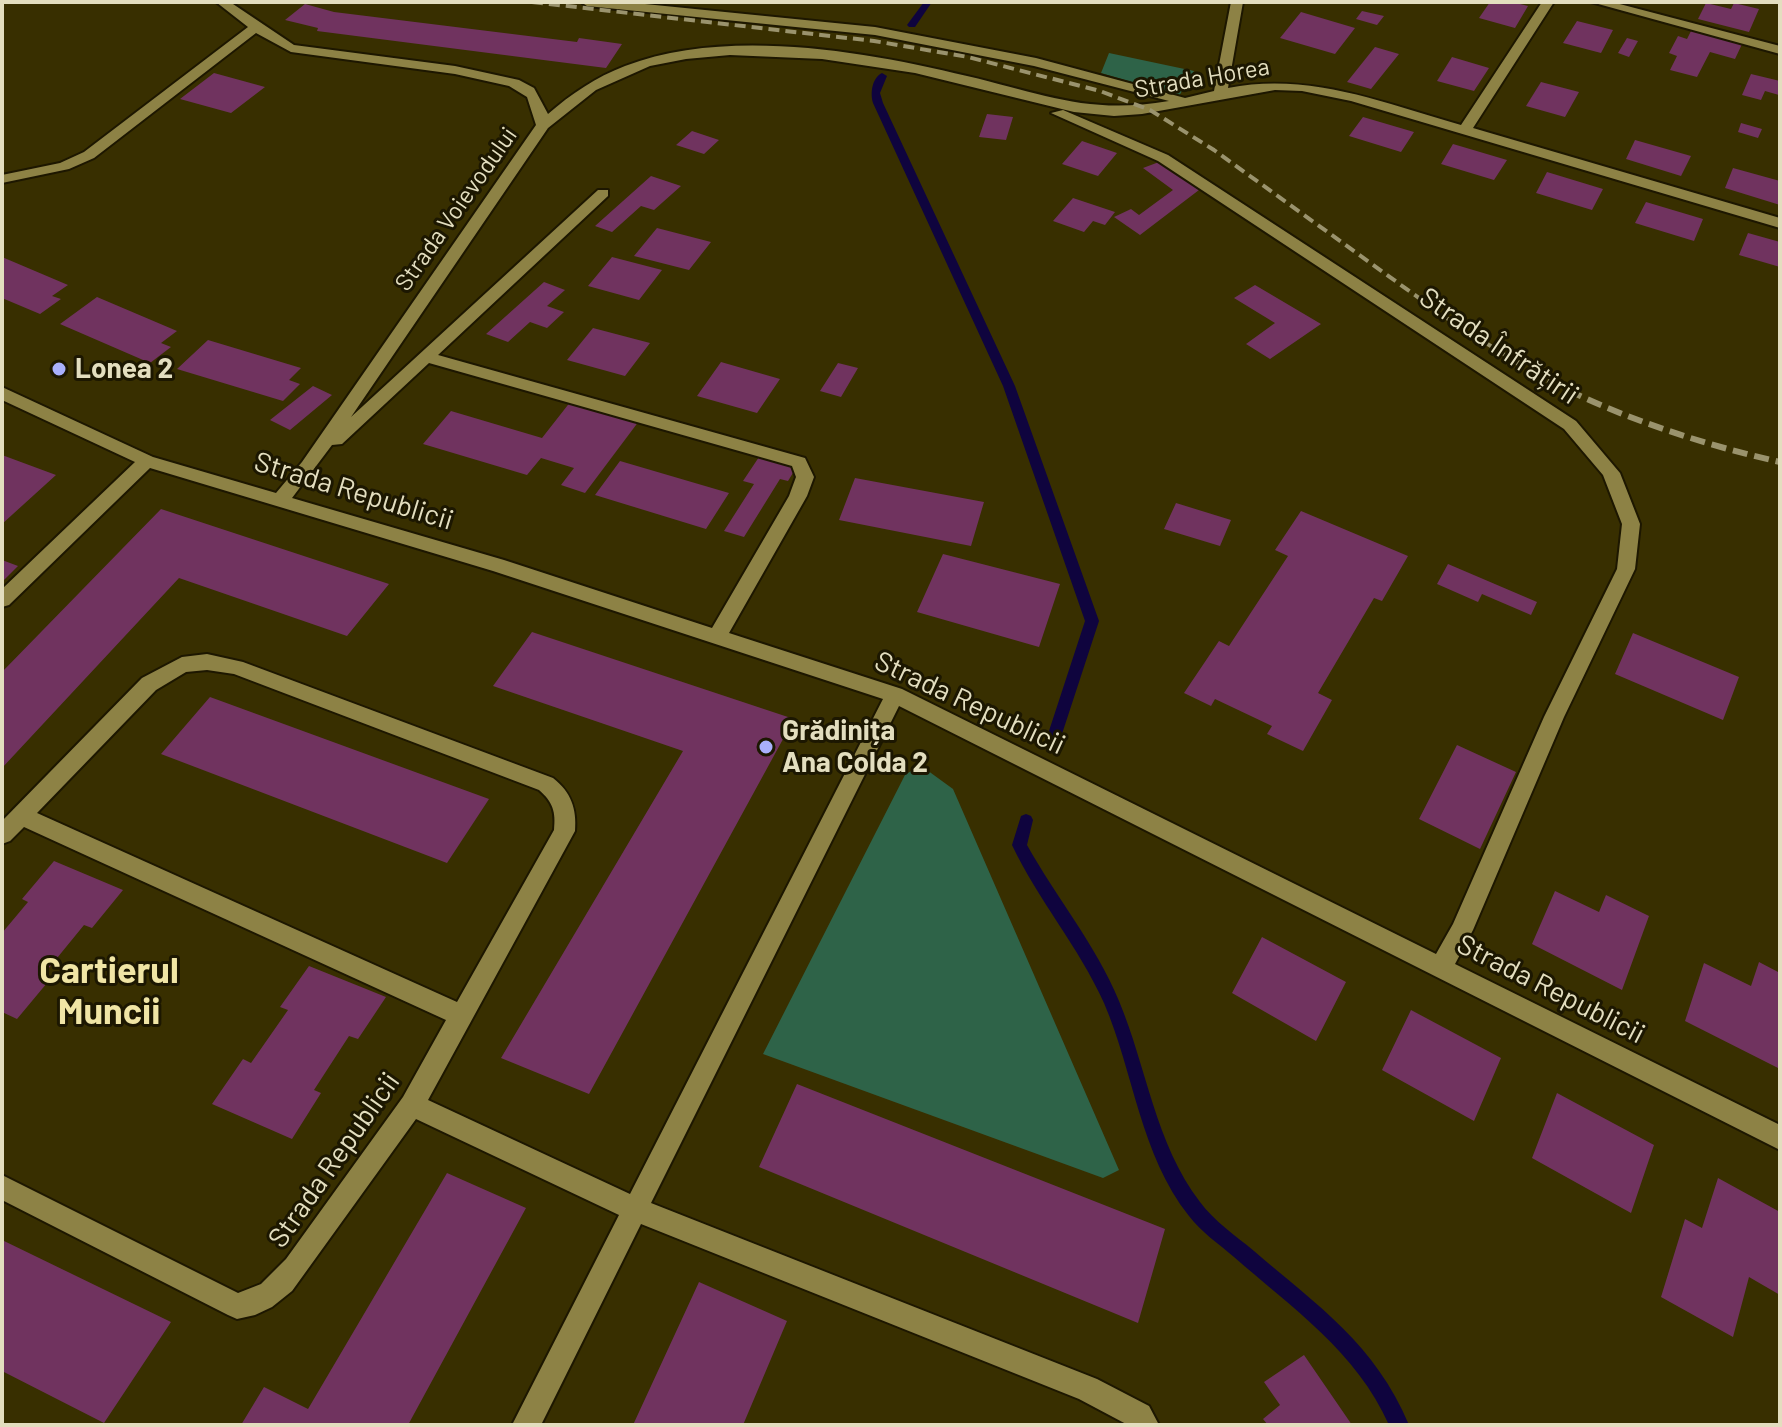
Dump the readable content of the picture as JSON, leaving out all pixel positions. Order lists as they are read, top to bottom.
{
  "streets": {
    "street": [
      "Strada Horea",
      "Strada Voievodului",
      "Strada Înfrățirii",
      "Strada Republicii"
    ]
  },
  "crossings": [
    ["Strada Horea", "Strada Voievodului"],
    ["Strada Horea", "Strada Înfrățirii"],
    ["Strada Voievodului", "Strada Republicii"],
    ["Strada Înfrățirii", "Strada Republicii"]
  ],
  "districts": ["Cartierul Muncii"],
  "places": ["Lonea 2", "Grădinița Ana Colda 2"]
}
